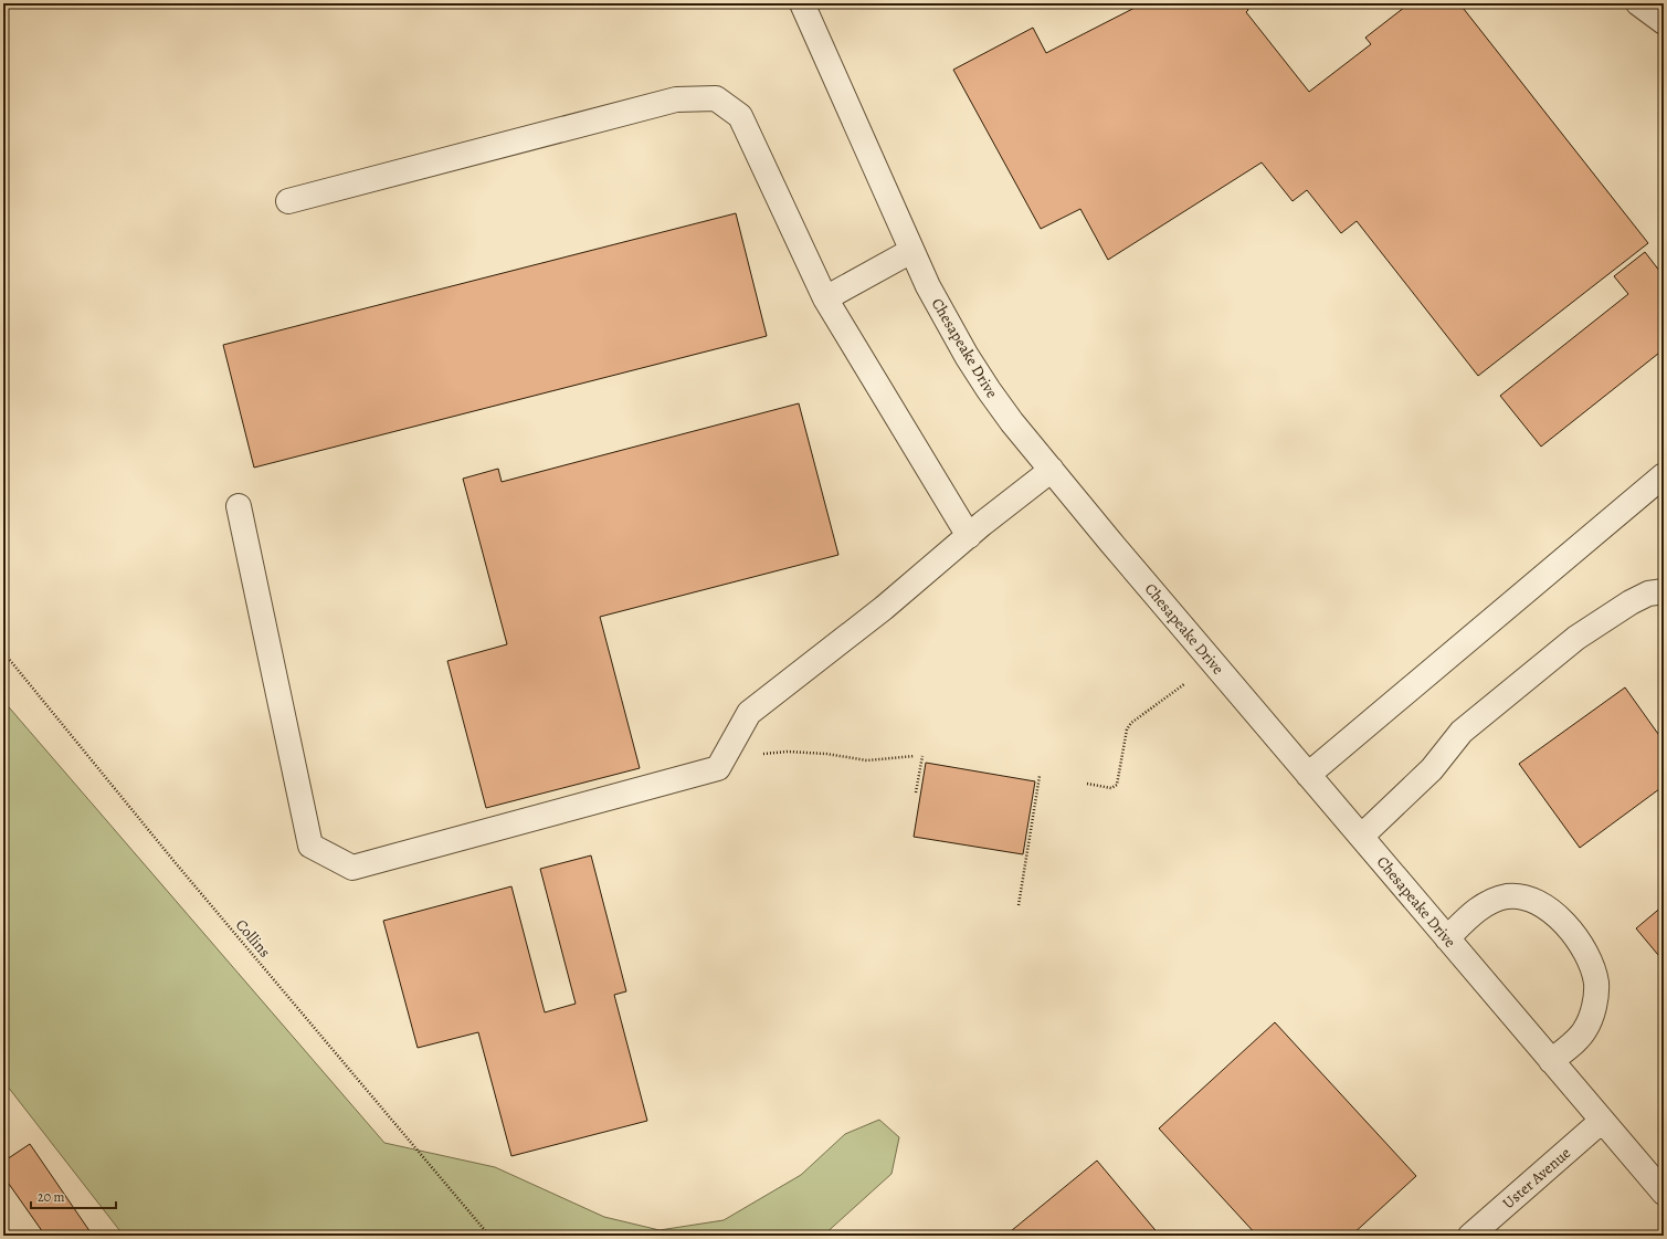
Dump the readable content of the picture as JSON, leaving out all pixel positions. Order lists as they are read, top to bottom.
{
  "streets": {
    "street": ["Chesapeake Drive", "Uster Avenue"],
    "path": ["Collins"]
  },
  "crossings": [
    ["Chesapeake Drive", "Uster Avenue"]
  ],
  "scale_bar": "20 m"
}
